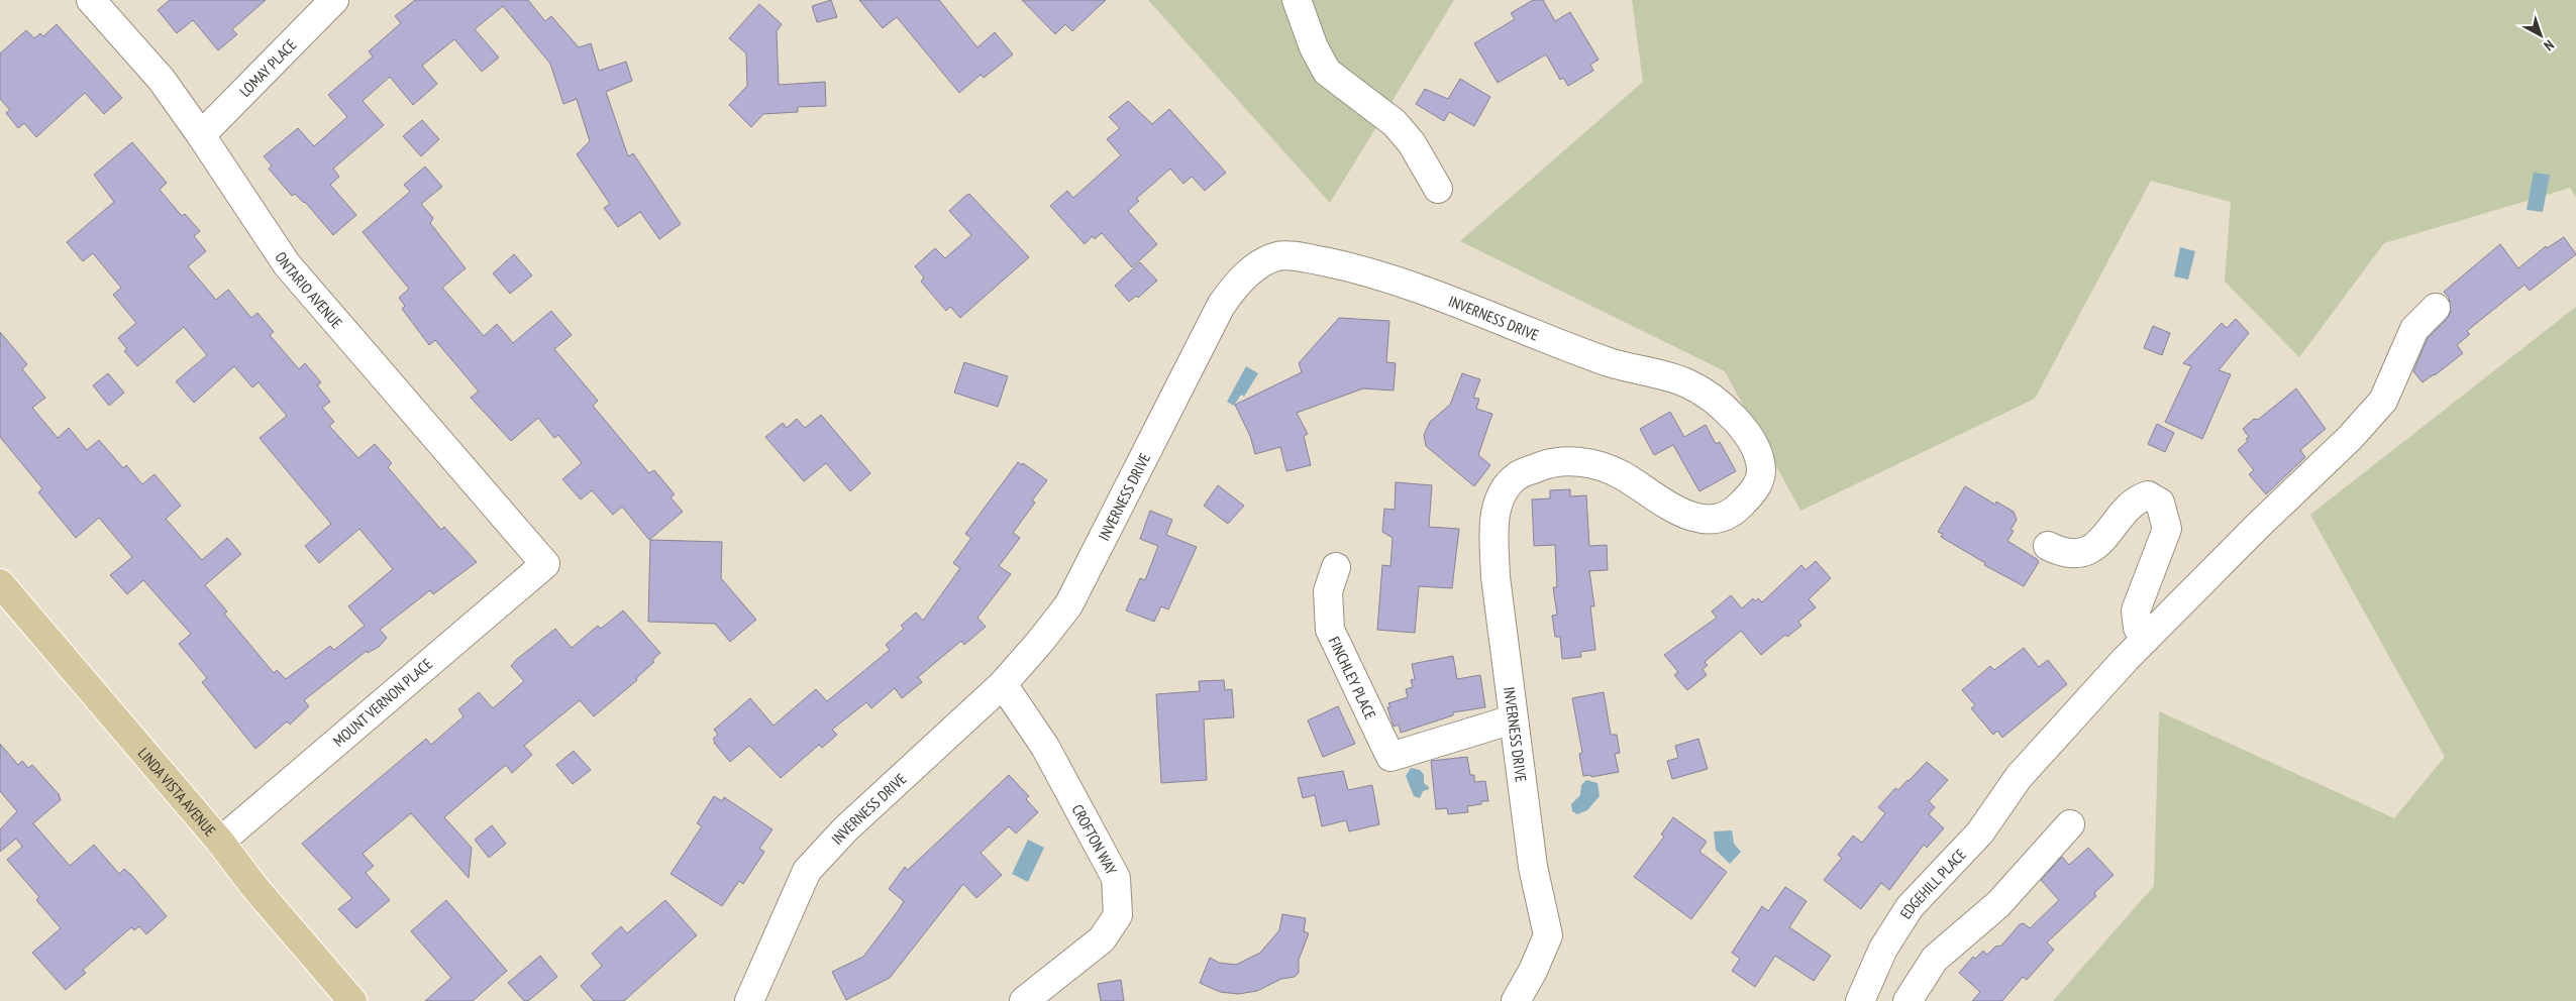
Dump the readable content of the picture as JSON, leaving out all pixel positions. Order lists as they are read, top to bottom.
{
  "streets": {
    "main road": ["LINDA VISTA AVENUE"],
    "street": [
      "LOMAY PLACE",
      "ONTARIO AVENUE",
      "INVERNESS DRIVE",
      "FINCHLEY PLACE",
      "MOUNT VERNON PLACE",
      "CROFTON WAY",
      "EDGEHILL PLACE"
    ]
  },
  "crossings": [
    ["LOMAY PLACE", "ONTARIO AVENUE"],
    ["ONTARIO AVENUE", "MOUNT VERNON PLACE"],
    ["INVERNESS DRIVE", "FINCHLEY PLACE"],
    ["INVERNESS DRIVE", "CROFTON WAY"],
    ["MOUNT VERNON PLACE", "LINDA VISTA AVENUE"]
  ],
  "north": "bottom right"
}
